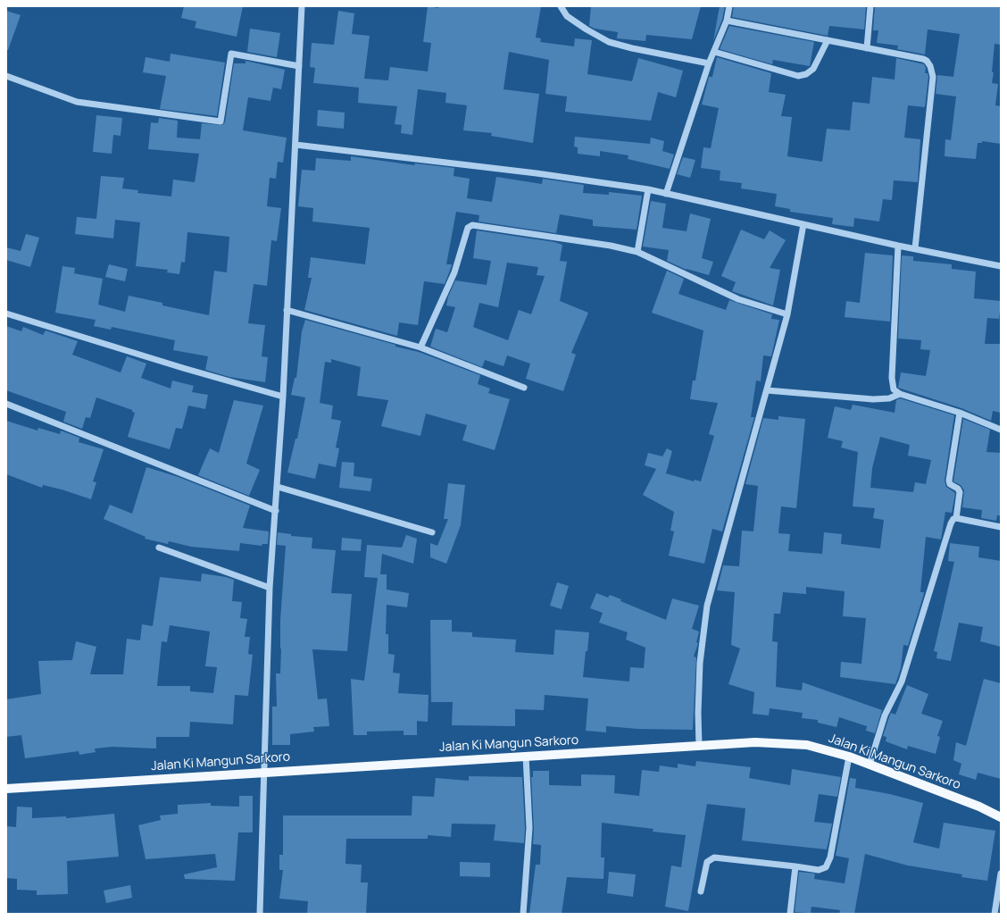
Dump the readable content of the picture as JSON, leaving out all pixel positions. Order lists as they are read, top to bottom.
{
  "streets": {
    "main road": ["Jalan Ki Mangun Sarkoro"]
  }
}
